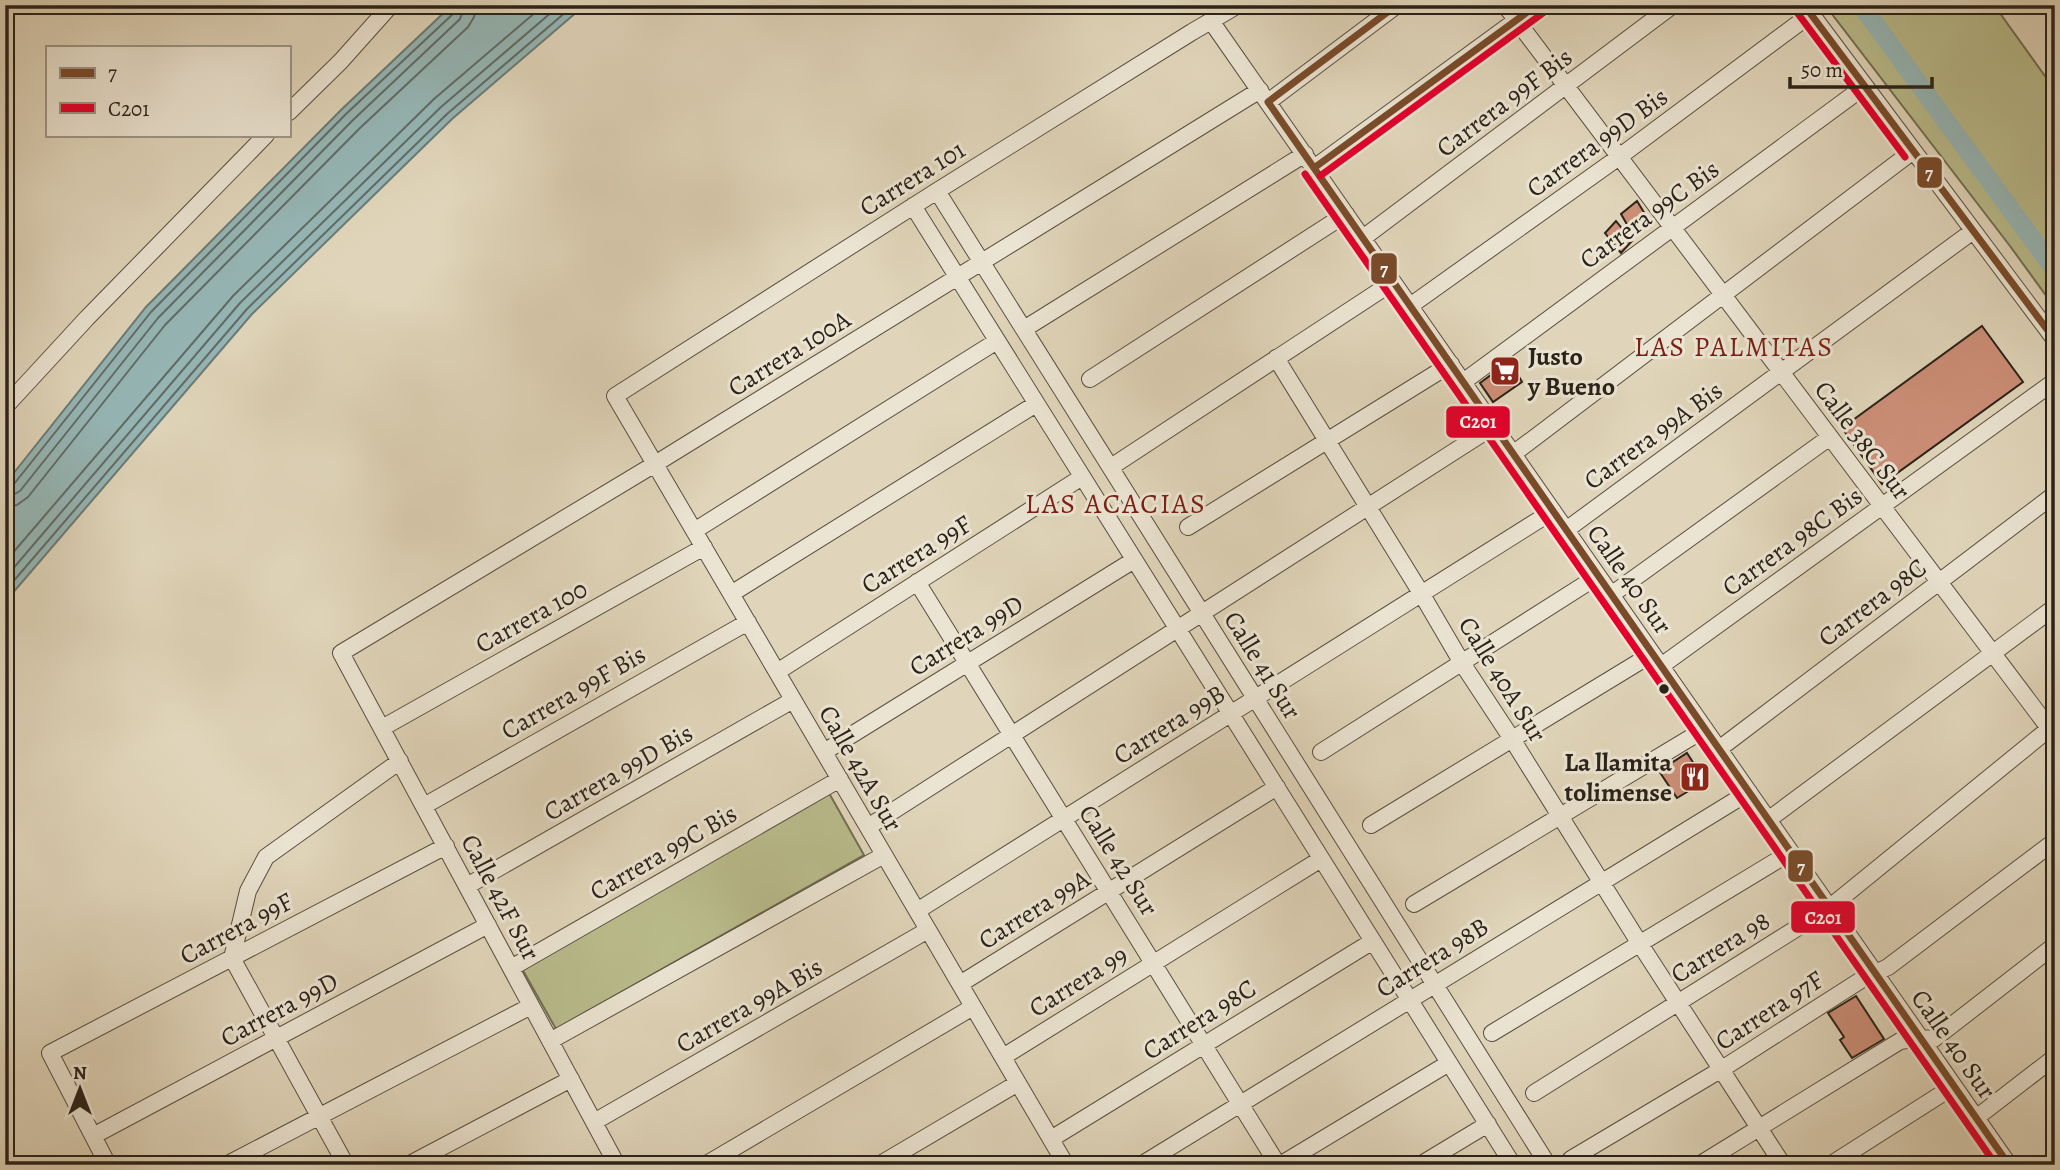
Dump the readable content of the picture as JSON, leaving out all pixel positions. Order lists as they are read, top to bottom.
{
  "streets": {
    "street": [
      "Carrera 99F Bis",
      "Carrera 99D Bis",
      "Carrera 101",
      "Carrera 99C Bis",
      "Carrera 100A",
      "Carrera 99A Bis",
      "Calle 38C Sur",
      "Carrera 98C Bis",
      "Carrera 99F",
      "Calle 40 Sur",
      "Carrera 98C",
      "Carrera 100",
      "Carrera 99D",
      "Calle 41 Sur",
      "Calle 40A Sur",
      "Carrera 99B",
      "Calle 42A Sur",
      "Calle 42 Sur",
      "Calle 42F Sur",
      "Carrera 99A",
      "Carrera 98",
      "Carrera 98B",
      "Carrera 99",
      "Carrera 97F"
    ]
  },
  "crossings": [
    ["Carrera 99F Bis", "Calle 38C Sur"],
    ["Carrera 99F Bis", "Calle 40 Sur"],
    ["Carrera 99F Bis", "Calle 42A Sur"],
    ["Carrera 99F Bis", "Calle 42F Sur"],
    ["Carrera 99D Bis", "Calle 38C Sur"],
    ["Carrera 99D Bis", "Calle 40 Sur"],
    ["Carrera 99D Bis", "Calle 42A Sur"],
    ["Carrera 99D Bis", "Calle 42F Sur"],
    ["Carrera 101", "Calle 40 Sur"],
    ["Carrera 101", "Calle 41 Sur"],
    ["Carrera 101", "Calle 42A Sur"],
    ["Carrera 99C Bis", "Calle 38C Sur"],
    ["Carrera 99C Bis", "Calle 40 Sur"],
    ["Carrera 99C Bis", "Calle 42A Sur"],
    ["Carrera 99C Bis", "Calle 42F Sur"],
    ["Carrera 100A", "Calle 40 Sur"],
    ["Carrera 100A", "Calle 41 Sur"],
    ["Carrera 100A", "Calle 42A Sur"],
    ["Carrera 100A", "Calle 42F Sur"],
    ["Carrera 99A Bis", "Calle 38C Sur"],
    ["Carrera 99A Bis", "Calle 40 Sur"],
    ["Carrera 99A Bis", "Calle 42A Sur"],
    ["Carrera 99A Bis", "Calle 42F Sur"],
    ["Calle 38C Sur", "Carrera 98C Bis"],
    ["Calle 38C Sur", "Carrera 98C"],
    ["Calle 38C Sur", "Carrera 98"],
    ["Carrera 98C Bis", "Calle 40 Sur"],
    ["Carrera 99F", "Carrera 99D"],
    ["Carrera 99F", "Calle 41 Sur"],
    ["Carrera 99F", "Calle 42A Sur"],
    ["Carrera 99F", "Calle 42 Sur"],
    ["Carrera 99F", "Calle 42F Sur"],
    ["Calle 40 Sur", "Carrera 98C"],
    ["Calle 40 Sur", "Carrera 99B"],
    ["Calle 40 Sur", "Carrera 98"],
    ["Calle 40 Sur", "Carrera 98B"],
    ["Calle 40 Sur", "Carrera 97F"],
    ["Carrera 98C", "Calle 41 Sur"],
    ["Carrera 98C", "Calle 42A Sur"],
    ["Carrera 98C", "Calle 42 Sur"],
    ["Carrera 100", "Calle 42A Sur"],
    ["Carrera 100", "Calle 42F Sur"],
    ["Carrera 99D", "Calle 41 Sur"],
    ["Carrera 99D", "Calle 42A Sur"],
    ["Carrera 99D", "Calle 42 Sur"],
    ["Carrera 99D", "Calle 42F Sur"],
    ["Calle 41 Sur", "Carrera 99B"],
    ["Calle 41 Sur", "Carrera 99A"],
    ["Calle 41 Sur", "Carrera 98B"],
    ["Calle 41 Sur", "Carrera 99"],
    ["Calle 40A Sur", "Carrera 99B"],
    ["Calle 40A Sur", "Carrera 98"],
    ["Calle 40A Sur", "Carrera 98B"],
    ["Calle 40A Sur", "Carrera 97F"],
    ["Carrera 99B", "Calle 42A Sur"],
    ["Carrera 99B", "Calle 42 Sur"],
    ["Calle 42A Sur", "Carrera 99A"],
    ["Calle 42A Sur", "Carrera 99"],
    ["Calle 42 Sur", "Carrera 99A"],
    ["Calle 42 Sur", "Carrera 98B"],
    ["Calle 42 Sur", "Carrera 99"]
  ],
  "districts": ["LAS PALMITAS", "LAS ACACIAS"],
  "places": {
    "supermarket": ["Justo y Bueno"],
    "restaurant": ["La llamita tolimense"]
  },
  "lines": ["transit line 7", "transit line C201"],
  "legend": ["7", "C201"],
  "scale_bar": "50 m",
  "north": "top"
}
